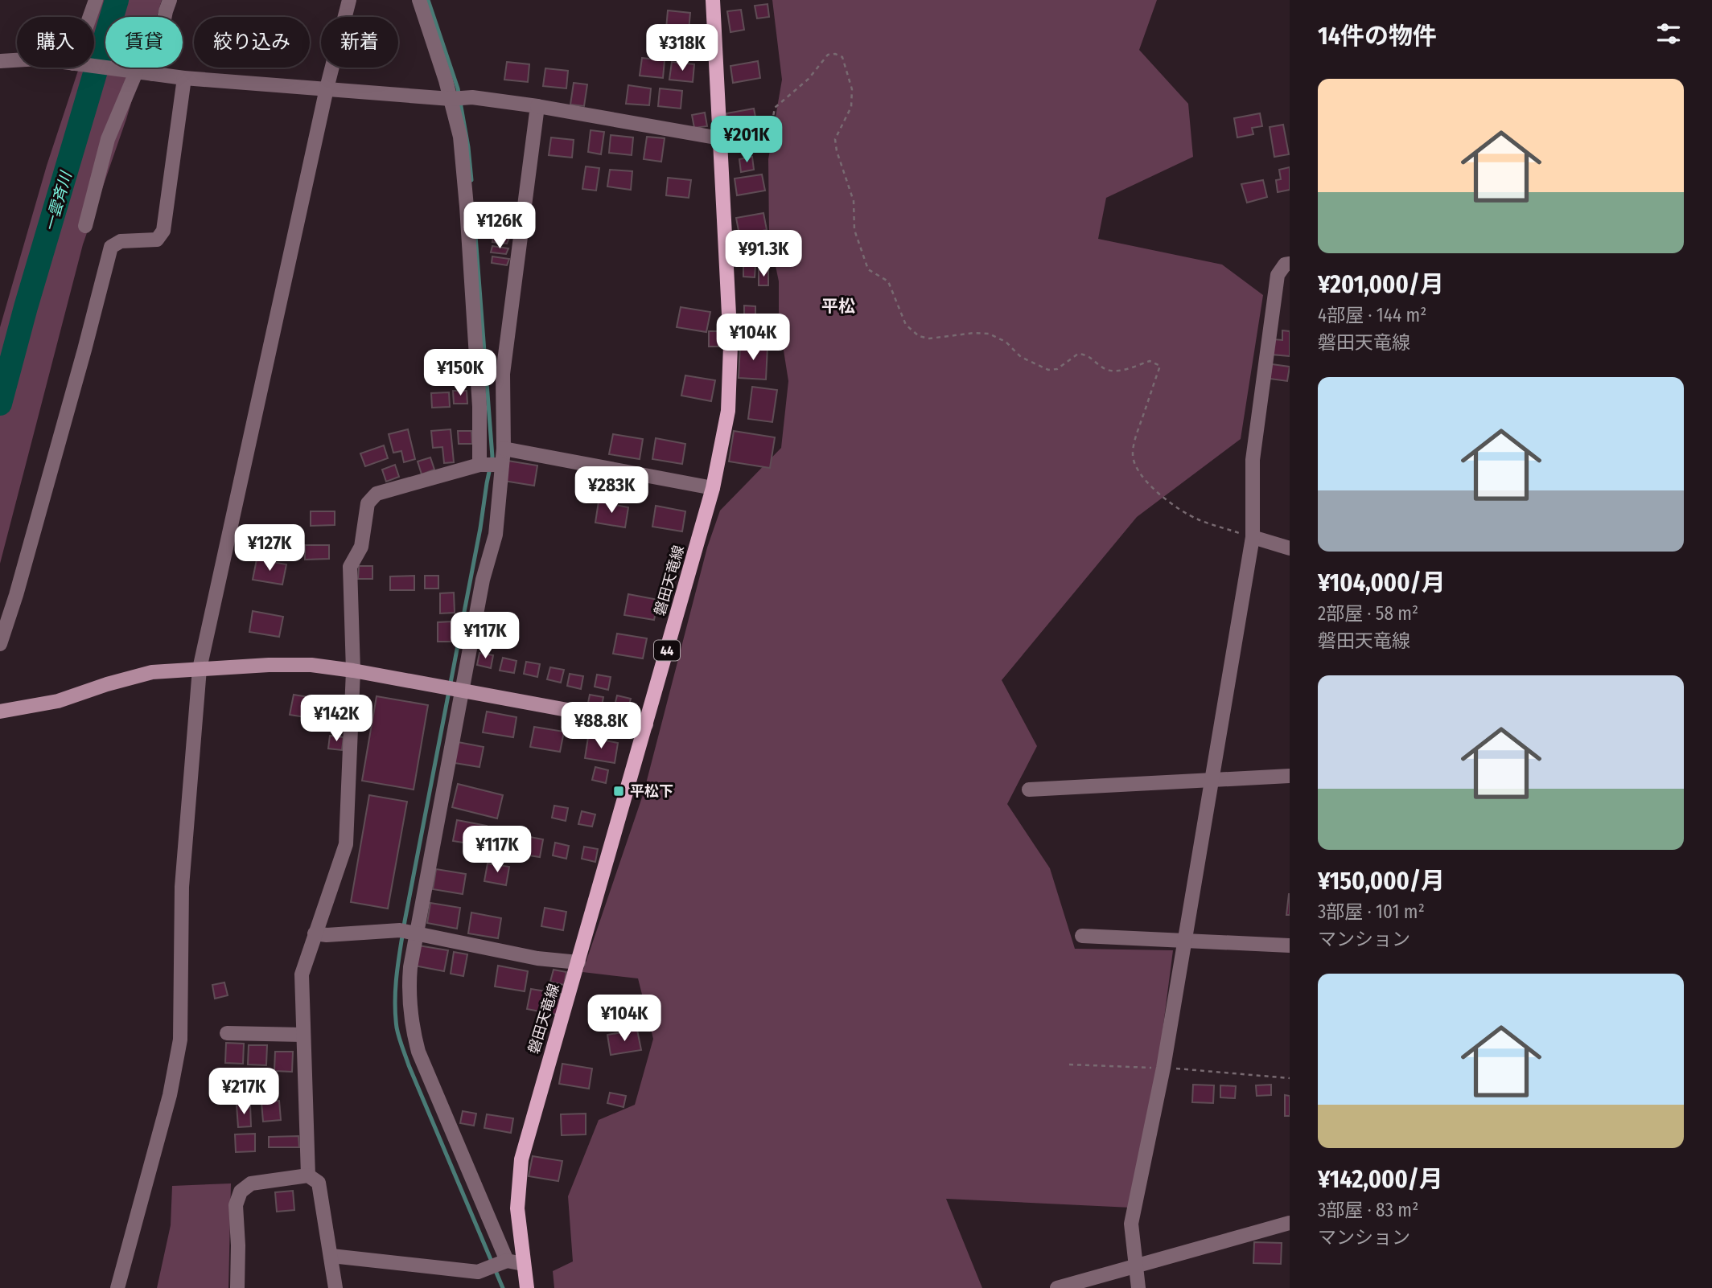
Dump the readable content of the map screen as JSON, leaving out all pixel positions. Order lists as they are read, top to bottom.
{
  "streets": {
    "main road": ["磐田天竜線", "44"]
  },
  "districts": ["平松"],
  "water": ["一雲斉川"],
  "places": {
    "transit": ["平松下"]
  },
  "page": {
    "heading": "14件の物件",
    "chip": [
      "購入",
      "賃貸",
      "絞り込み",
      "新着"
    ],
    "price": [
      "¥318K",
      "¥201K",
      "¥126K",
      "¥91.3K",
      "¥104K",
      "¥150K",
      "¥283K",
      "¥127K",
      "¥117K",
      "¥142K",
      "¥88.8K",
      "¥117K",
      "¥104K",
      "¥217K"
    ],
    "list": [
      {
        "name": "¥201,000/月",
        "note": "4部屋 · 144 m² · 磐田天竜線"
      },
      {
        "name": "¥104,000/月",
        "note": "2部屋 · 58 m² · 磐田天竜線"
      },
      {
        "name": "¥150,000/月",
        "note": "3部屋 · 101 m² · マンション"
      },
      {
        "name": "¥142,000/月",
        "note": "3部屋 · 83 m² · マンション"
      }
    ]
  }
}
